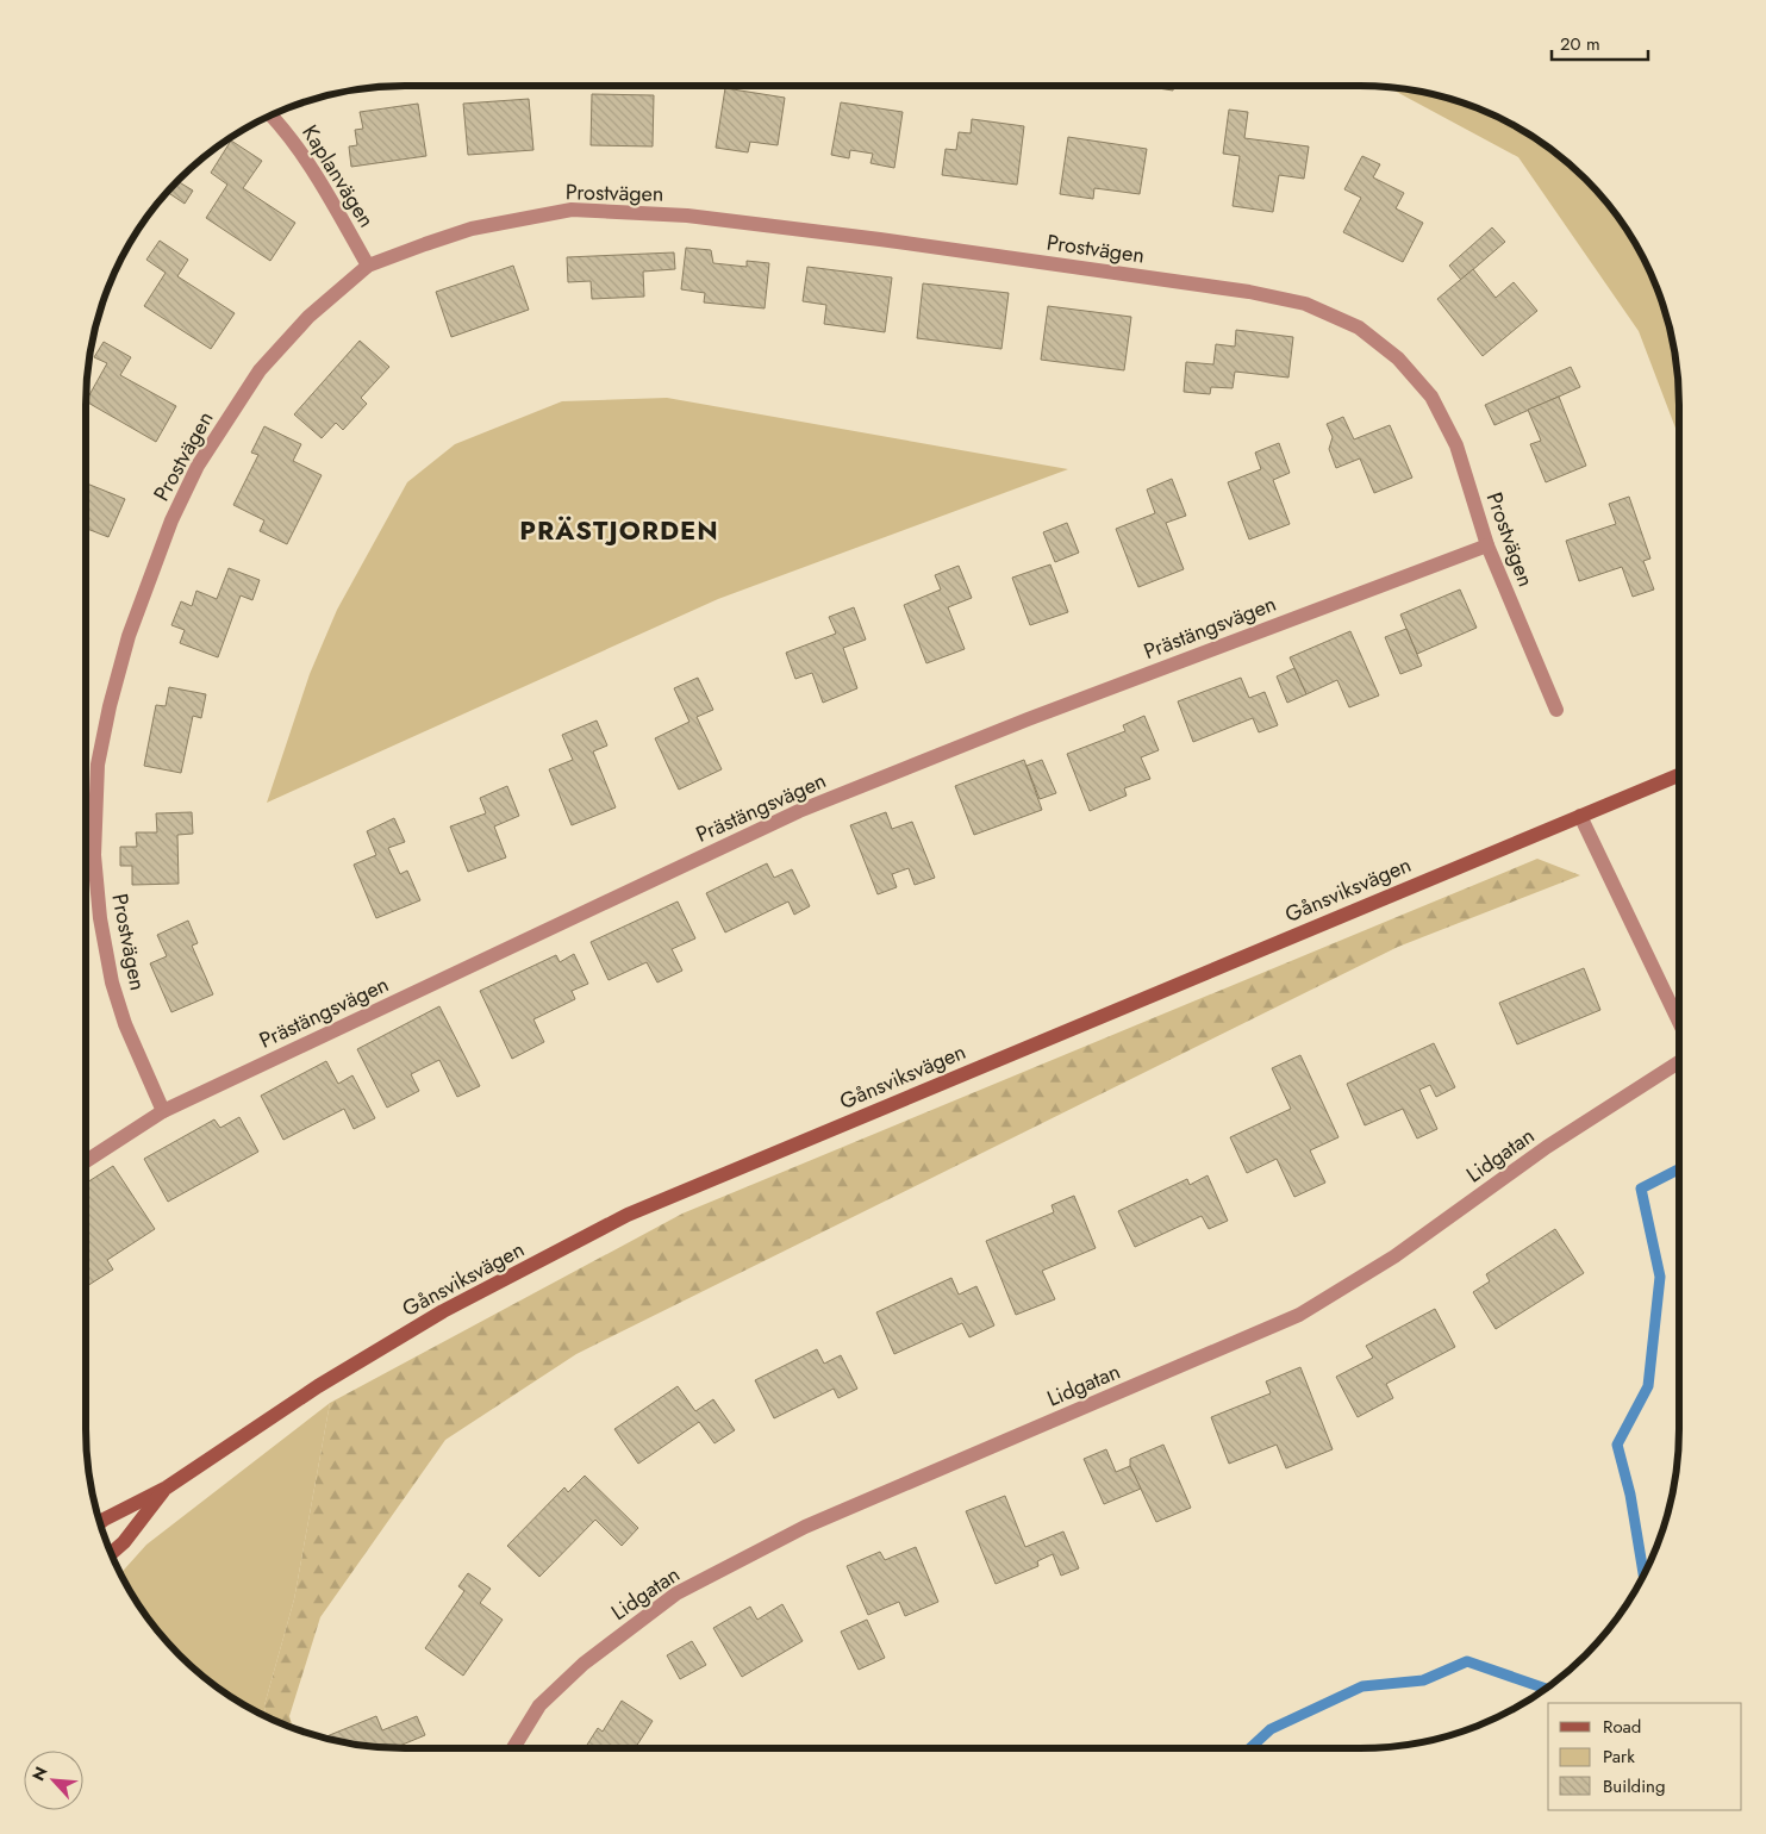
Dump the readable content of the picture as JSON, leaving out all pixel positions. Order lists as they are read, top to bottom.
{
  "streets": {
    "main road": ["Gånsviksvägen"],
    "street": [
      "Kaplanvägen",
      "Prostvägen",
      "Prästängsvägen",
      "Lidgatan"
    ]
  },
  "crossings": [
    ["Kaplanvägen", "Prostvägen"],
    ["Prostvägen", "Prästängsvägen"]
  ],
  "districts": ["PRÄSTJORDEN"],
  "legend": ["Road", "Park", "Building"],
  "scale_bar": "20 m",
  "north": "top left"
}
